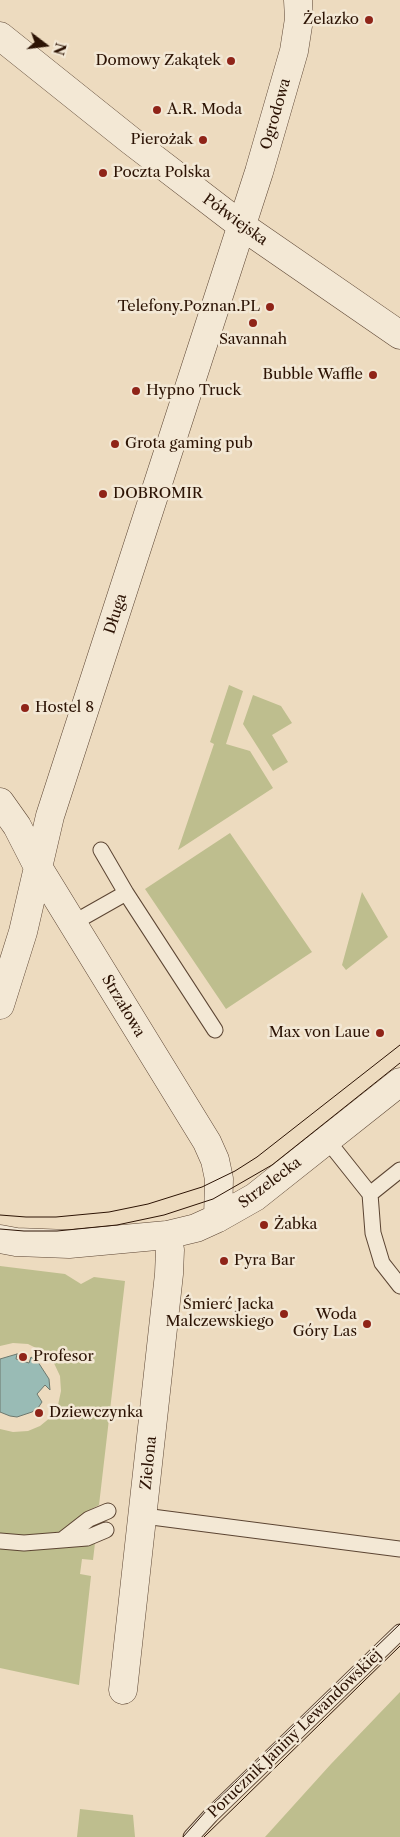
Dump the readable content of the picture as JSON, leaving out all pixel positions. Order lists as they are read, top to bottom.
{
  "streets": {
    "street": [
      "Ogrodowa",
      "Półwiejska",
      "Długa",
      "Strzałowa",
      "Strzelecka",
      "Zielona"
    ],
    "lane": ["Porucznik Janiny Lewandowskiej"]
  },
  "crossings": [
    ["Ogrodowa", "Półwiejska"],
    ["Ogrodowa", "Długa"],
    ["Półwiejska", "Długa"],
    ["Długa", "Strzałowa"],
    ["Strzałowa", "Strzelecka"],
    ["Strzelecka", "Zielona"]
  ],
  "places": [
    "Żelazko",
    "Domowy Zakątek",
    "A.R. Moda",
    "Pierożak",
    "Poczta Polska",
    "Telefony.Poznan.PL",
    "Savannah",
    "Bubble Waffle",
    "Hypno Truck",
    "Grota gaming pub",
    "DOBROMIR",
    "Hostel 8",
    "Max von Laue",
    "Żabka",
    "Pyra Bar",
    "Śmierć Jacka Malczewskiego",
    "Woda Góry Las",
    "Profesor",
    "Dziewczynka"
  ],
  "north": "right"
}
